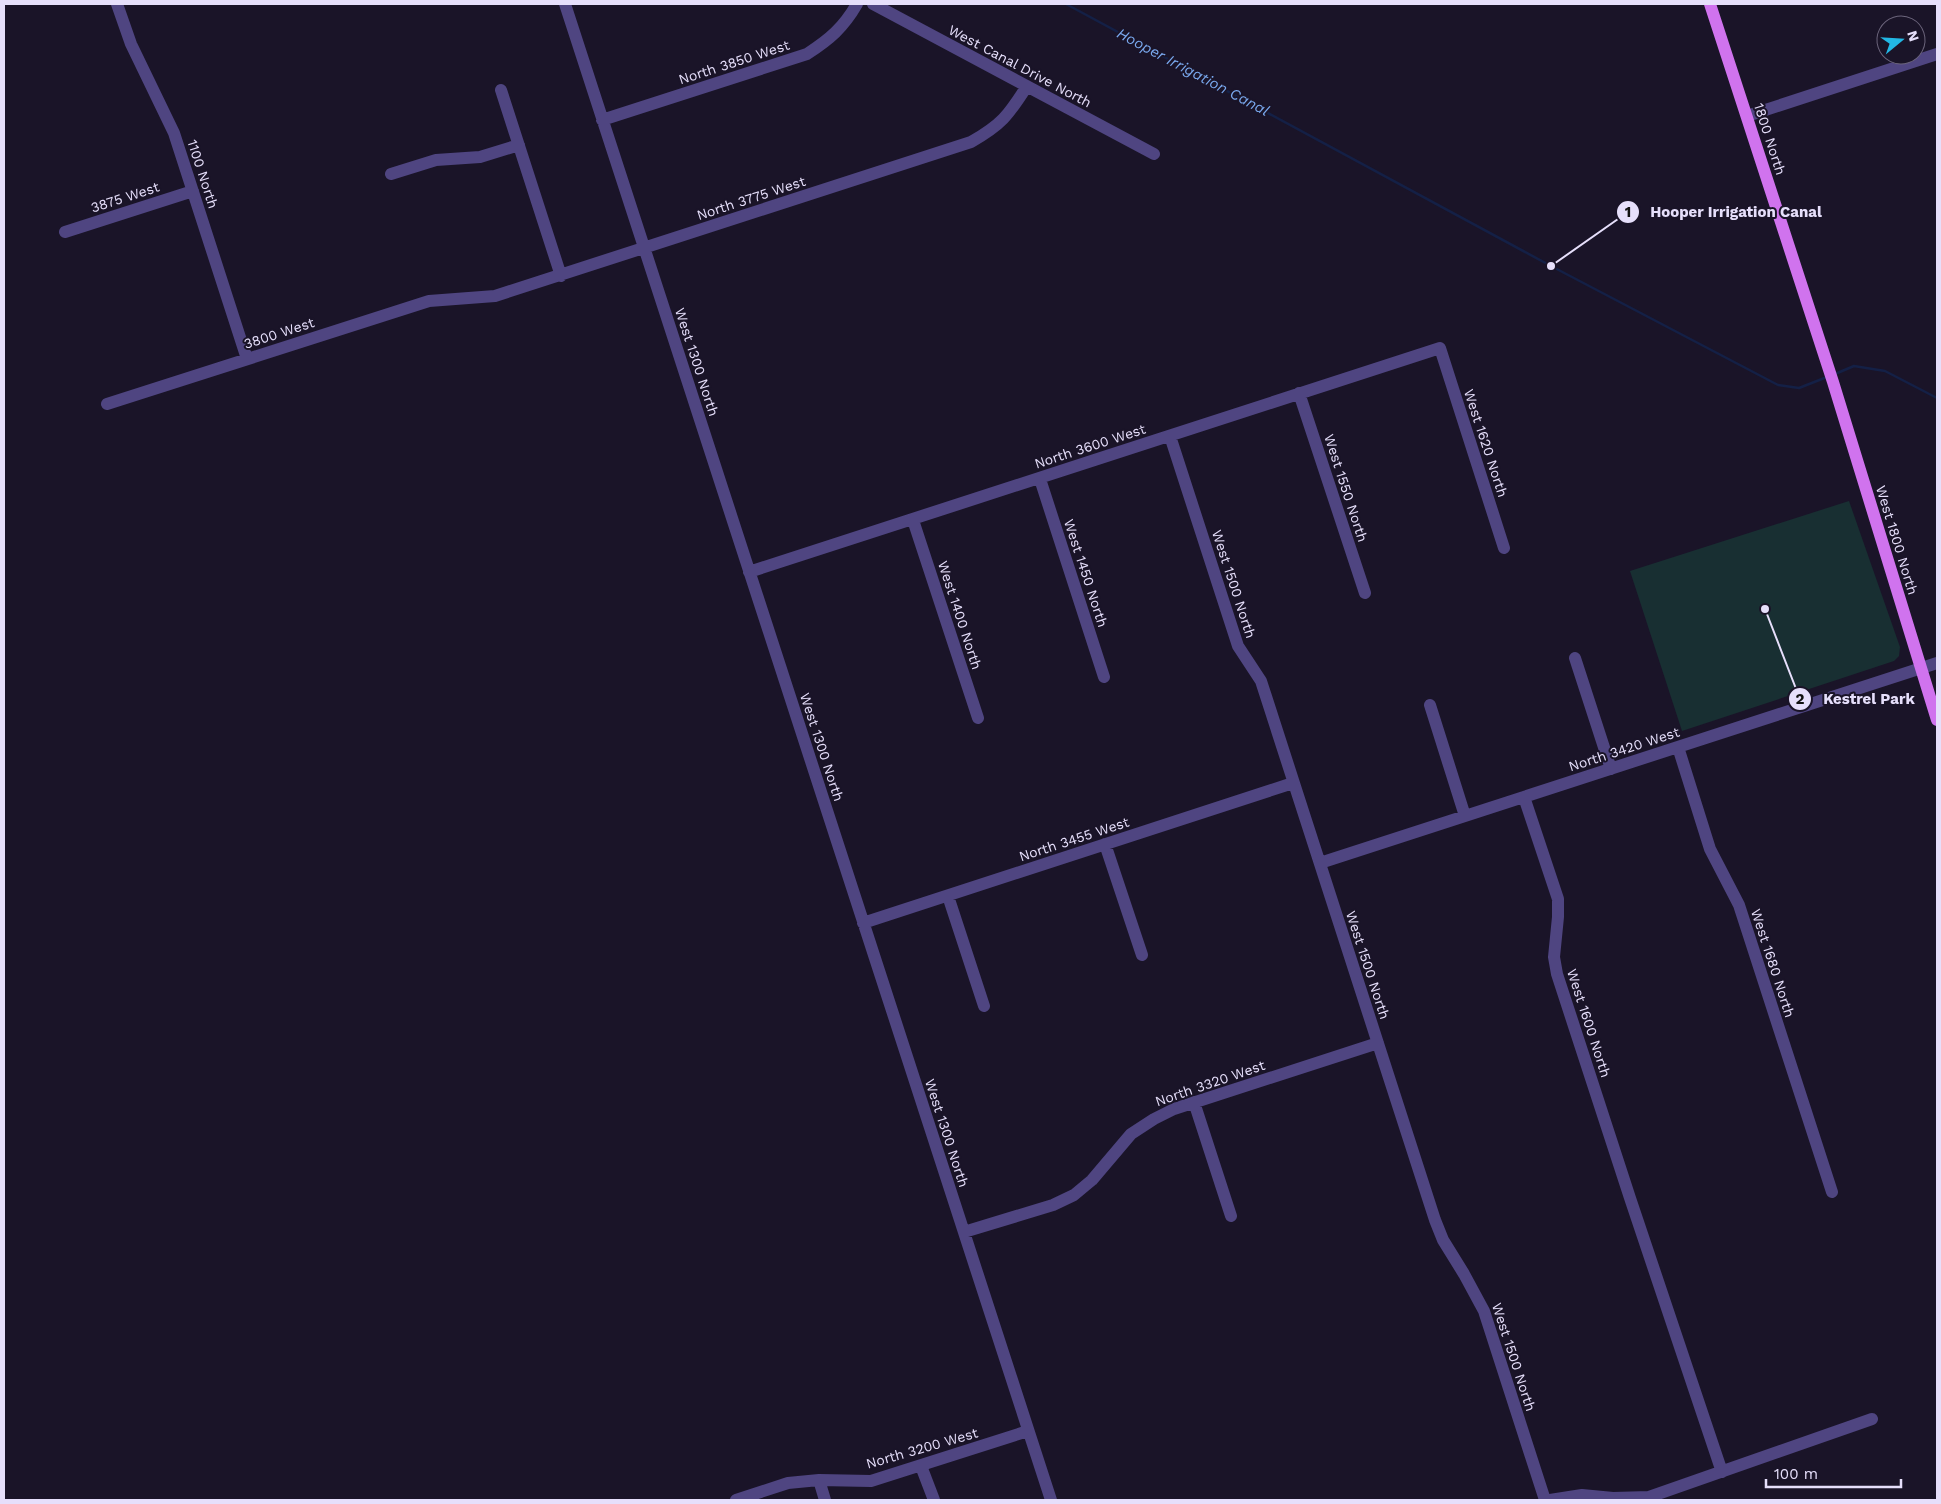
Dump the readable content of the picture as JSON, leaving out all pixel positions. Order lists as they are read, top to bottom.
{
  "streets": {
    "main road": ["1800 North", "West 1800 North"],
    "street": [
      "North 3850 West",
      "West Canal Drive North",
      "1100 North",
      "3875 West",
      "North 3775 West",
      "3800 West",
      "West 1300 North",
      "West 1620 North",
      "North 3600 West",
      "West 1550 North",
      "West 1450 North",
      "West 1500 North",
      "West 1400 North",
      "North 3420 West",
      "North 3455 West",
      "West 1680 North",
      "West 1600 North",
      "North 3320 West",
      "North 3200 West"
    ]
  },
  "crossings": [
    ["North 3850 West", "West 1300 North"],
    ["West Canal Drive North", "North 3775 West"],
    ["1800 North", "West 1800 North"],
    ["1100 North", "3875 West"],
    ["1100 North", "3800 West"],
    ["North 3775 West", "3800 West"],
    ["North 3775 West", "West 1300 North"],
    ["West 1300 North", "North 3600 West"],
    ["West 1300 North", "North 3455 West"],
    ["West 1300 North", "North 3320 West"],
    ["West 1300 North", "North 3200 West"],
    ["West 1620 North", "North 3600 West"],
    ["North 3600 West", "West 1550 North"],
    ["North 3600 West", "West 1450 North"],
    ["North 3600 West", "West 1500 North"],
    ["North 3600 West", "West 1400 North"],
    ["West 1800 North", "North 3420 West"],
    ["West 1500 North", "North 3420 West"],
    ["West 1500 North", "North 3455 West"],
    ["West 1500 North", "North 3320 West"],
    ["North 3420 West", "West 1680 North"],
    ["North 3420 West", "West 1600 North"]
  ],
  "water": ["Hooper Irrigation Canal"],
  "places": ["Hooper Irrigation Canal", "Kestrel Park"],
  "scale_bar": "100 m",
  "north": "right"
}
